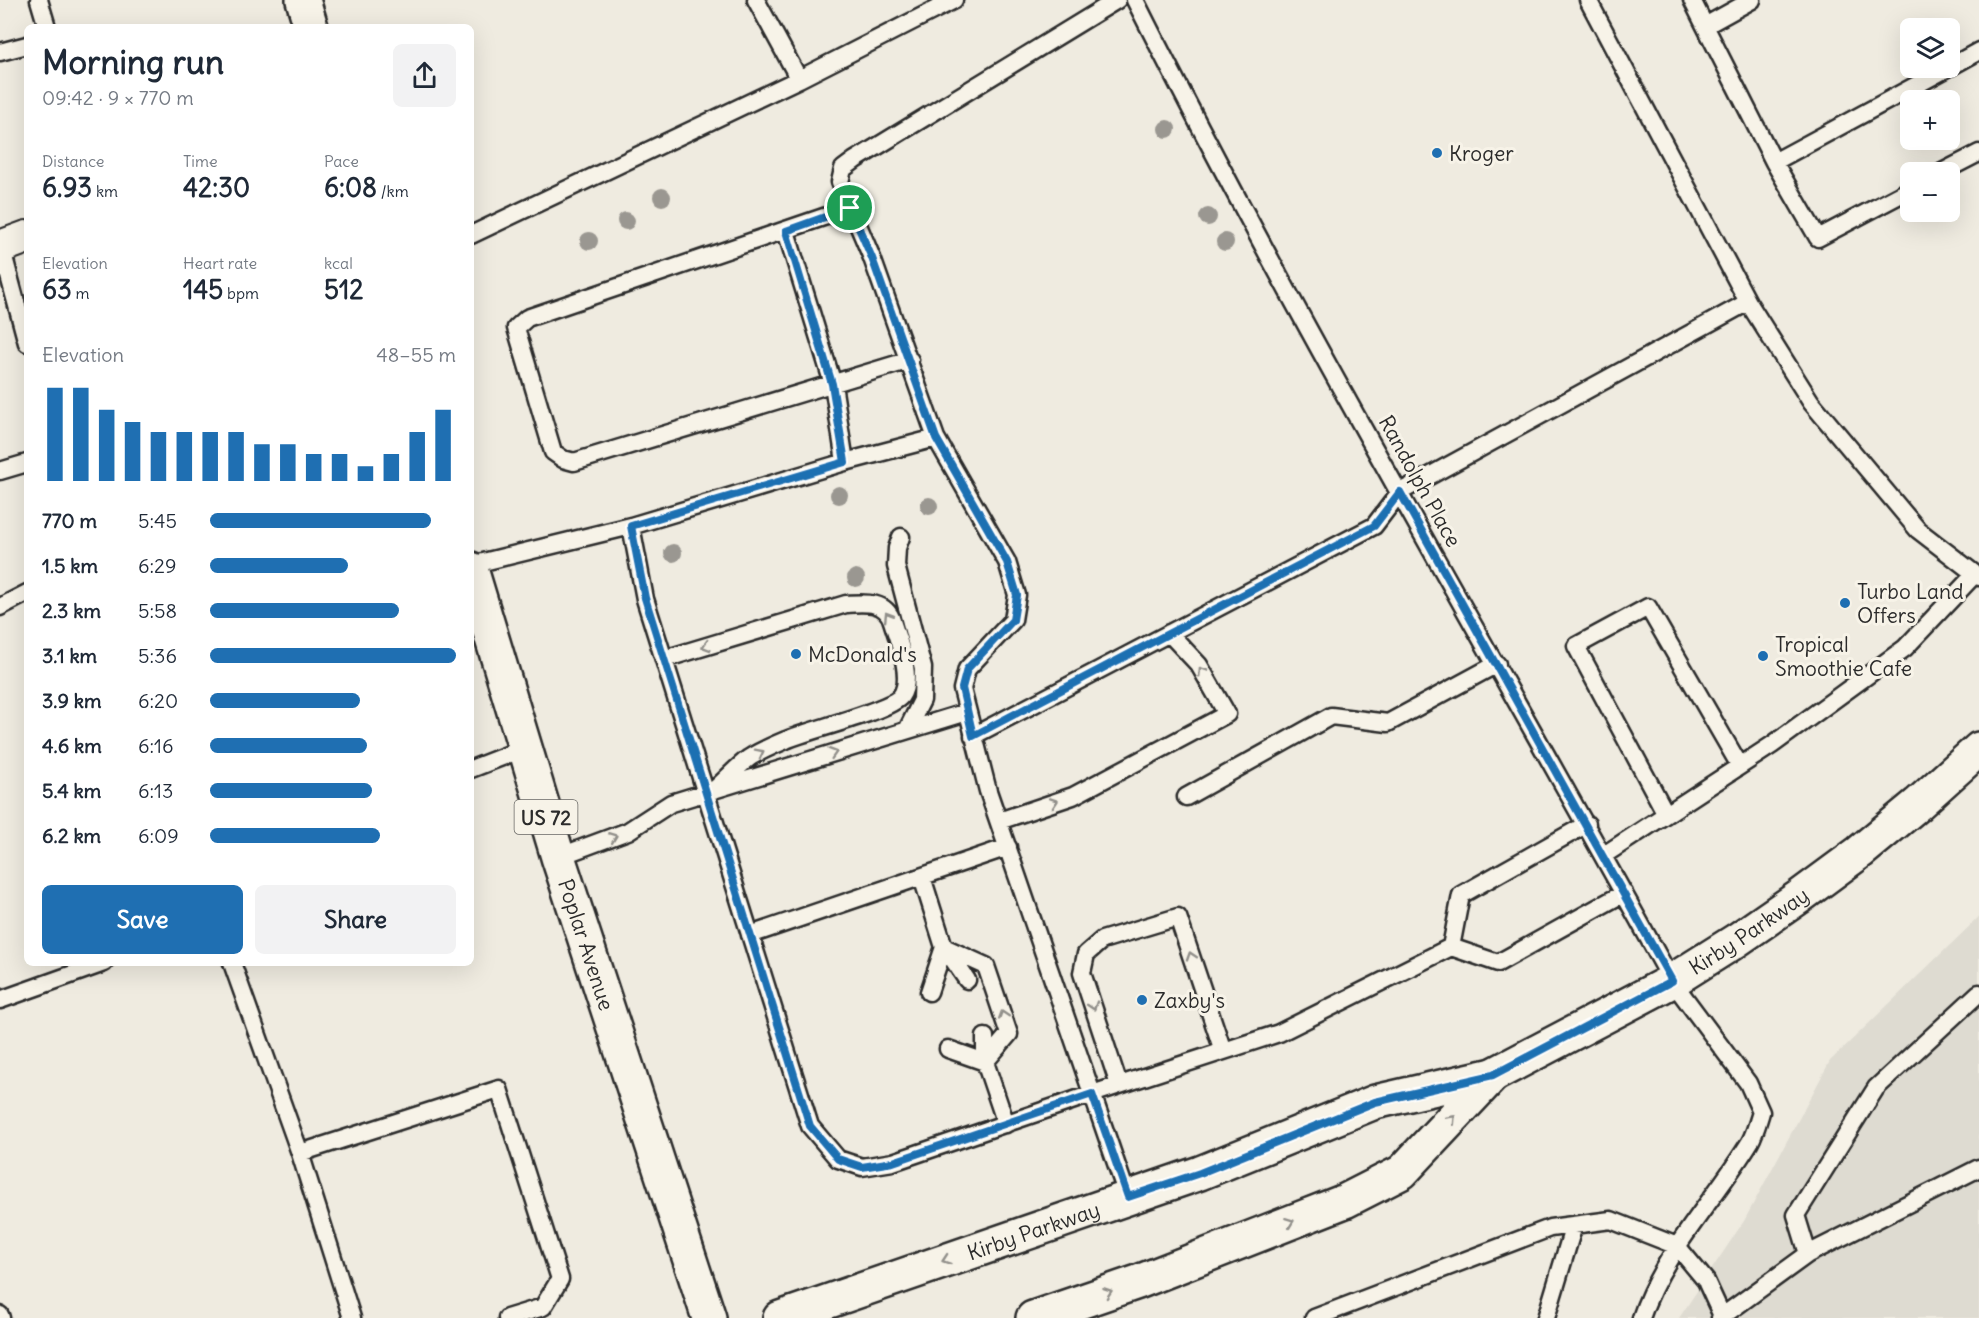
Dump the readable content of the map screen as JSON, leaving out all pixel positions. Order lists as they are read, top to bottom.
{
  "streets": {
    "main road": ["US 72", "Kirby Parkway", "Poplar Avenue"],
    "lane": ["Randolph Place"]
  },
  "crossings": [
    ["Randolph Place", "Kirby Parkway"]
  ],
  "places": [
    "Kroger",
    "Turbo Land Offers",
    "McDonald's",
    "Tropical Smoothie Cafe",
    "Zaxby's"
  ],
  "page": {
    "map_buttons": ["+", "−"],
    "heading": ["Morning run", "09:42 · 9 × 770 m"],
    "stats": [
      ["Distance", "6.93 km"],
      ["Time", "42:30"],
      ["Pace", "6:08 /km"],
      ["Elevation", "63 m"],
      ["Heart rate", "145 bpm"],
      ["kcal", "512"]
    ],
    "chart": ["Elevation", "48–55 m"],
    "list": [
      {
        "name": "770 m",
        "note": "5:45"
      },
      {
        "name": "1.5 km",
        "note": "6:29"
      },
      {
        "name": "2.3 km",
        "note": "5:58"
      },
      {
        "name": "3.1 km",
        "note": "5:36"
      },
      {
        "name": "3.9 km",
        "note": "6:20"
      },
      {
        "name": "4.6 km",
        "note": "6:16"
      },
      {
        "name": "5.4 km",
        "note": "6:13"
      },
      {
        "name": "6.2 km",
        "note": "6:09"
      }
    ],
    "buttons": ["Save", "Share"]
  }
}
